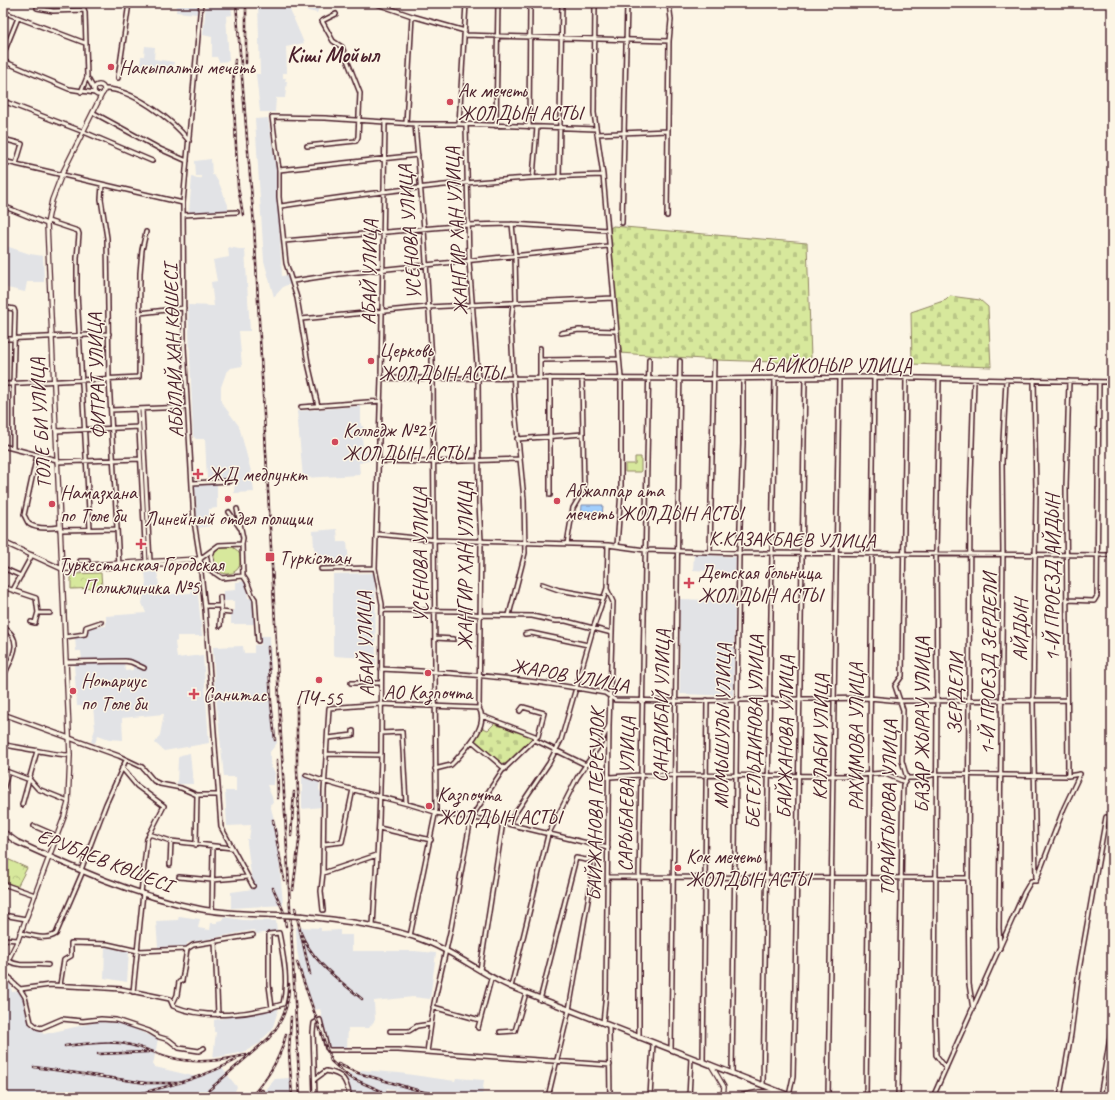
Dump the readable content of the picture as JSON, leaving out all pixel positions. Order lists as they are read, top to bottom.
{
  "streets": {
    "main road": ["ЕРУБАЕВ КӨШЕСІ"],
    "street": [
      "ЖАНГИР ХАН УЛИЦА",
      "УСЕНОВА УЛИЦА",
      "АБАЙ УЛИЦА",
      "АБЫЛАЙ ХАН КӨШЕСІ",
      "А.БАЙКОНЫР УЛИЦА",
      "ФИТРАТ УЛИЦА",
      "ТОЛЕ БИ УЛИЦА",
      "К.КАЗАКБАЕВ УЛИЦА",
      "1-Й ПРОЕЗД АЙДЫН",
      "АЙДЫН",
      "1-Й ПРОЕЗД ЗЕРДЕЛИ",
      "ЖАРОВ УЛИЦА",
      "ЗЕРДЕЛИ",
      "САНДИБАЙ УЛИЦА",
      "БАЗАР ЖЫРАУ УЛИЦА",
      "МОМЫШУЛЫ УЛИЦА",
      "БЕГЕЛЬДИНОВА УЛИЦА",
      "БАЙЖАНОВА УЛИЦА",
      "КАЛАБИ УЛИЦА",
      "РАХИМОВА УЛИЦА",
      "САРЫБАЕВА УЛИЦА",
      "БАЙЖАНОВА ПЕРЕУЛОК",
      "ТОРАЙГЫРОВА УЛИЦА"
    ]
  },
  "crossings": [
    ["ЖАНГИР ХАН УЛИЦА", "А.БАЙКОНЫР УЛИЦА"],
    ["ЖАНГИР ХАН УЛИЦА", "К.КАЗАКБАЕВ УЛИЦА"],
    ["ЖАНГИР ХАН УЛИЦА", "ЖАРОВ УЛИЦА"],
    ["УСЕНОВА УЛИЦА", "А.БАЙКОНЫР УЛИЦА"],
    ["УСЕНОВА УЛИЦА", "К.КАЗАКБАЕВ УЛИЦА"],
    ["УСЕНОВА УЛИЦА", "ЖАРОВ УЛИЦА"],
    ["УСЕНОВА УЛИЦА", "ЕРУБАЕВ КӨШЕСІ"],
    ["АБАЙ УЛИЦА", "А.БАЙКОНЫР УЛИЦА"],
    ["АБАЙ УЛИЦА", "К.КАЗАКБАЕВ УЛИЦА"],
    ["АБАЙ УЛИЦА", "ЖАРОВ УЛИЦА"],
    ["АБАЙ УЛИЦА", "ЕРУБАЕВ КӨШЕСІ"],
    ["А.БАЙКОНЫР УЛИЦА", "1-Й ПРОЕЗД АЙДЫН"],
    ["А.БАЙКОНЫР УЛИЦА", "АЙДЫН"],
    ["А.БАЙКОНЫР УЛИЦА", "1-Й ПРОЕЗД ЗЕРДЕЛИ"],
    ["А.БАЙКОНЫР УЛИЦА", "ЗЕРДЕЛИ"],
    ["А.БАЙКОНЫР УЛИЦА", "САНДИБАЙ УЛИЦА"],
    ["А.БАЙКОНЫР УЛИЦА", "БАЗАР ЖЫРАУ УЛИЦА"],
    ["А.БАЙКОНЫР УЛИЦА", "МОМЫШУЛЫ УЛИЦА"],
    ["А.БАЙКОНЫР УЛИЦА", "БЕГЕЛЬДИНОВА УЛИЦА"],
    ["А.БАЙКОНЫР УЛИЦА", "БАЙЖАНОВА УЛИЦА"],
    ["А.БАЙКОНЫР УЛИЦА", "КАЛАБИ УЛИЦА"],
    ["А.БАЙКОНЫР УЛИЦА", "РАХИМОВА УЛИЦА"],
    ["А.БАЙКОНЫР УЛИЦА", "САРЫБАЕВА УЛИЦА"],
    ["А.БАЙКОНЫР УЛИЦА", "ТОРАЙГЫРОВА УЛИЦА"],
    ["ТОЛЕ БИ УЛИЦА", "ЕРУБАЕВ КӨШЕСІ"],
    ["К.КАЗАКБАЕВ УЛИЦА", "1-Й ПРОЕЗД АЙДЫН"],
    ["К.КАЗАКБАЕВ УЛИЦА", "АЙДЫН"],
    ["К.КАЗАКБАЕВ УЛИЦА", "1-Й ПРОЕЗД ЗЕРДЕЛИ"],
    ["К.КАЗАКБАЕВ УЛИЦА", "ЗЕРДЕЛИ"],
    ["К.КАЗАКБАЕВ УЛИЦА", "САНДИБАЙ УЛИЦА"],
    ["К.КАЗАКБАЕВ УЛИЦА", "БАЗАР ЖЫРАУ УЛИЦА"],
    ["К.КАЗАКБАЕВ УЛИЦА", "МОМЫШУЛЫ УЛИЦА"],
    ["К.КАЗАКБАЕВ УЛИЦА", "БЕГЕЛЬДИНОВА УЛИЦА"],
    ["К.КАЗАКБАЕВ УЛИЦА", "БАЙЖАНОВА УЛИЦА"],
    ["К.КАЗАКБАЕВ УЛИЦА", "КАЛАБИ УЛИЦА"],
    ["К.КАЗАКБАЕВ УЛИЦА", "РАХИМОВА УЛИЦА"],
    ["К.КАЗАКБАЕВ УЛИЦА", "САРЫБАЕВА УЛИЦА"],
    ["К.КАЗАКБАЕВ УЛИЦА", "ТОРАЙГЫРОВА УЛИЦА"],
    ["1-Й ПРОЕЗД АЙДЫН", "ЖАРОВ УЛИЦА"],
    ["АЙДЫН", "ЖАРОВ УЛИЦА"],
    ["1-Й ПРОЕЗД ЗЕРДЕЛИ", "ЖАРОВ УЛИЦА"],
    ["ЖАРОВ УЛИЦА", "ЗЕРДЕЛИ"],
    ["ЖАРОВ УЛИЦА", "САНДИБАЙ УЛИЦА"],
    ["ЖАРОВ УЛИЦА", "БАЗАР ЖЫРАУ УЛИЦА"],
    ["ЖАРОВ УЛИЦА", "МОМЫШУЛЫ УЛИЦА"],
    ["ЖАРОВ УЛИЦА", "БЕГЕЛЬДИНОВА УЛИЦА"],
    ["ЖАРОВ УЛИЦА", "БАЙЖАНОВА УЛИЦА"],
    ["ЖАРОВ УЛИЦА", "КАЛАБИ УЛИЦА"],
    ["ЖАРОВ УЛИЦА", "РАХИМОВА УЛИЦА"],
    ["ЖАРОВ УЛИЦА", "САРЫБАЕВА УЛИЦА"],
    ["ЖАРОВ УЛИЦА", "БАЙЖАНОВА ПЕРЕУЛОК"],
    ["ЖАРОВ УЛИЦА", "ТОРАЙГЫРОВА УЛИЦА"],
    ["САНДИБАЙ УЛИЦА", "ЕРУБАЕВ КӨШЕСІ"],
    ["МОМЫШУЛЫ УЛИЦА", "ЕРУБАЕВ КӨШЕСІ"],
    ["БЕГЕЛЬДИНОВА УЛИЦА", "ЕРУБАЕВ КӨШЕСІ"],
    ["БАЙЖАНОВА УЛИЦА", "ЕРУБАЕВ КӨШЕСІ"],
    ["САРЫБАЕВА УЛИЦА", "ЕРУБАЕВ КӨШЕСІ"],
    ["БАЙЖАНОВА ПЕРЕУЛОК", "ЕРУБАЕВ КӨШЕСІ"]
  ],
  "districts": ["Кіші Мойыл"],
  "places": {
    "other": [
      "Накыпалты мечеть",
      "Ак мечеть ЖОЛДЫН АСТЫ",
      "Церковь ЖОЛДЫН АСТЫ",
      "Колледж №21 ЖОЛДЫН АСТЫ",
      "Линейный отдел полиции",
      "Абжаппар ата мечеть ЖОЛДЫН АСТЫ",
      "Намазхана по Толе би",
      "АО Казпочта",
      "ПЧ-55",
      "Нотариус по Толе би",
      "Казпочта ЖОЛДЫН АСТЫ",
      "Кок мечеть ЖОЛДЫН АСТЫ"
    ],
    "health": [
      "ЖД медпункт",
      "Туркестанская Городская Поликлиника №5",
      "Детская больница ЖОЛДЫН АСТЫ",
      "Санитас"
    ],
    "transit": ["Түркістан"]
  }
}
